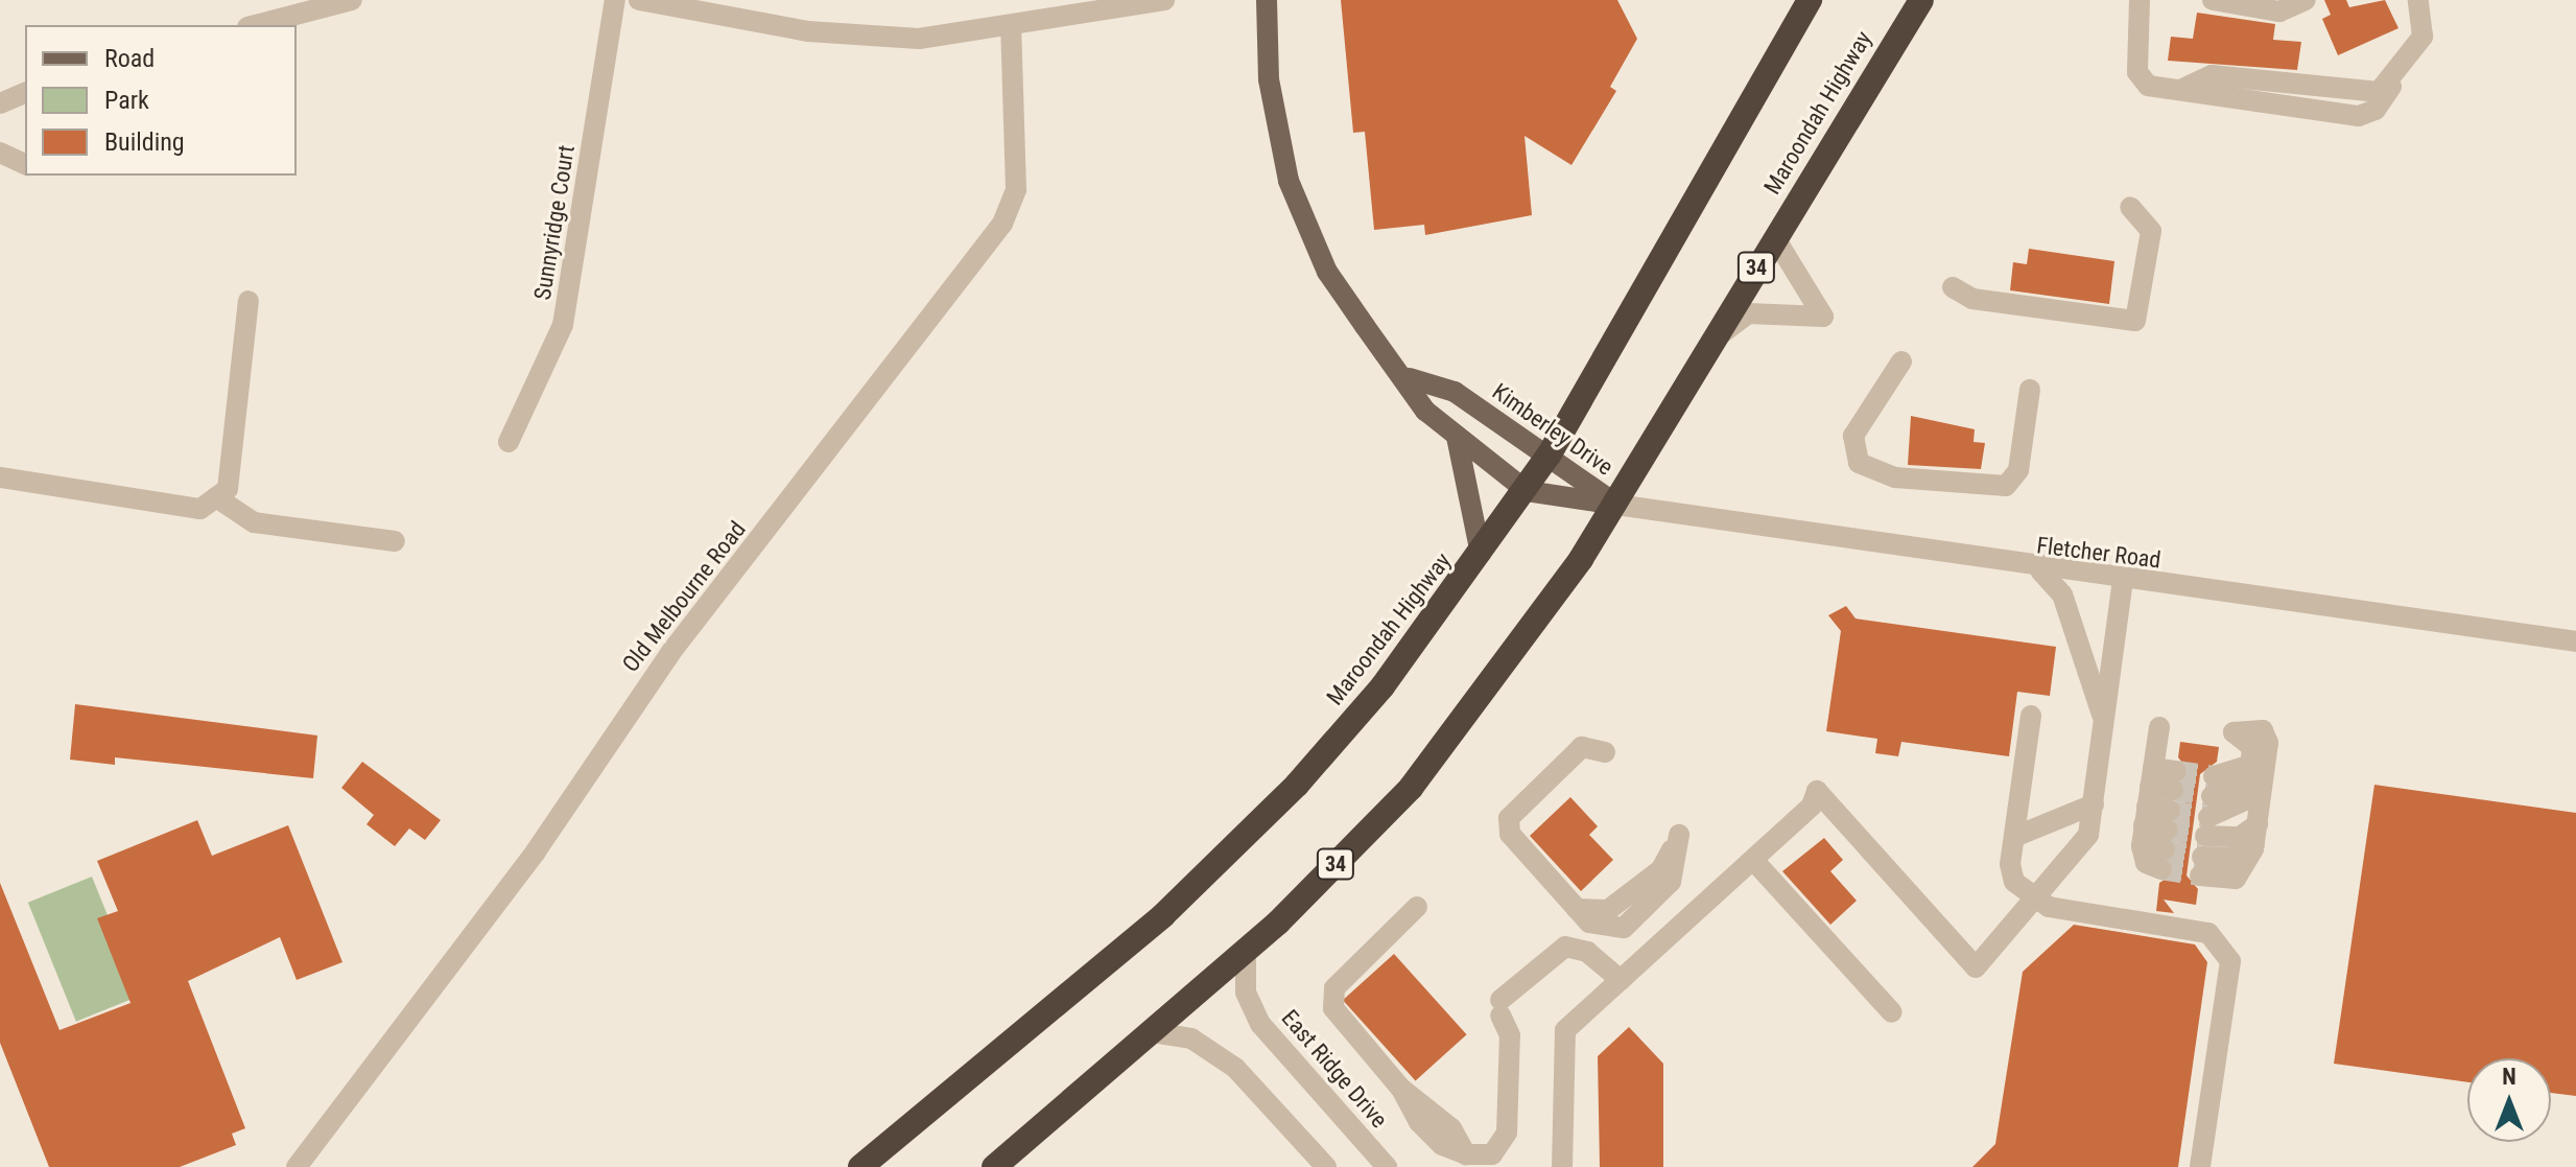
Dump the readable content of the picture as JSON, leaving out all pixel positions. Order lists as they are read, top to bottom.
{
  "streets": {
    "highway": ["Maroondah Highway", "34"],
    "main road": ["Kimberley Drive"],
    "street": [
      "Sunnyridge Court",
      "Fletcher Road",
      "Old Melbourne Road",
      "East Ridge Drive"
    ]
  },
  "crossings": [
    ["Maroondah Highway", "Kimberley Drive"],
    ["Maroondah Highway", "Fletcher Road"],
    ["Maroondah Highway", "East Ridge Drive"],
    ["Kimberley Drive", "Fletcher Road"]
  ],
  "legend": ["Road", "Park", "Building"],
  "north": "top"
}
